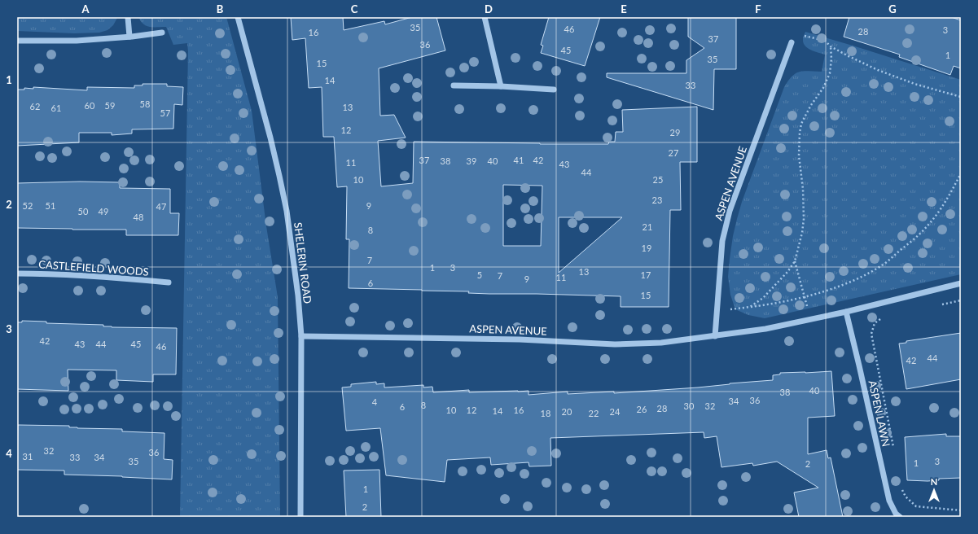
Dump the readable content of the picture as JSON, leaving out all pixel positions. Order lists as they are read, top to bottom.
{
  "streets": {
    "street": [
      "ASPEN AVENUE",
      "SHELERIN ROAD",
      "CASTLEFIELD WOODS",
      "ASPEN LAWN"
    ]
  },
  "crossings": [
    ["ASPEN AVENUE", "SHELERIN ROAD"],
    ["ASPEN AVENUE", "ASPEN LAWN"]
  ],
  "house_numbers": [
    "35",
    "46",
    "3",
    "28",
    "16",
    "37",
    "36",
    "45",
    "1",
    "35",
    "15",
    "14",
    "33",
    "58",
    "60",
    "59",
    "62",
    "13",
    "61",
    "57",
    "12",
    "29",
    "27",
    "37",
    "41",
    "42",
    "38",
    "39",
    "40",
    "11",
    "43",
    "44",
    "10",
    "25",
    "23",
    "52",
    "51",
    "9",
    "47",
    "50",
    "49",
    "48",
    "21",
    "8",
    "19",
    "7",
    "1",
    "3",
    "13",
    "5",
    "17",
    "7",
    "11",
    "9",
    "6",
    "15",
    "42",
    "43",
    "44",
    "45",
    "46",
    "44",
    "42",
    "40",
    "38",
    "36",
    "34",
    "4",
    "8",
    "30",
    "32",
    "6",
    "28",
    "26",
    "10",
    "12",
    "16",
    "14",
    "20",
    "24",
    "18",
    "22",
    "32",
    "36",
    "31",
    "33",
    "34",
    "35",
    "3",
    "1",
    "2",
    "1",
    "2"
  ],
  "north": "top",
  "grid": {
    "columns": [
      "A",
      "B",
      "C",
      "D",
      "E",
      "F",
      "G"
    ],
    "rows": [
      "1",
      "2",
      "3",
      "4"
    ]
  }
}
